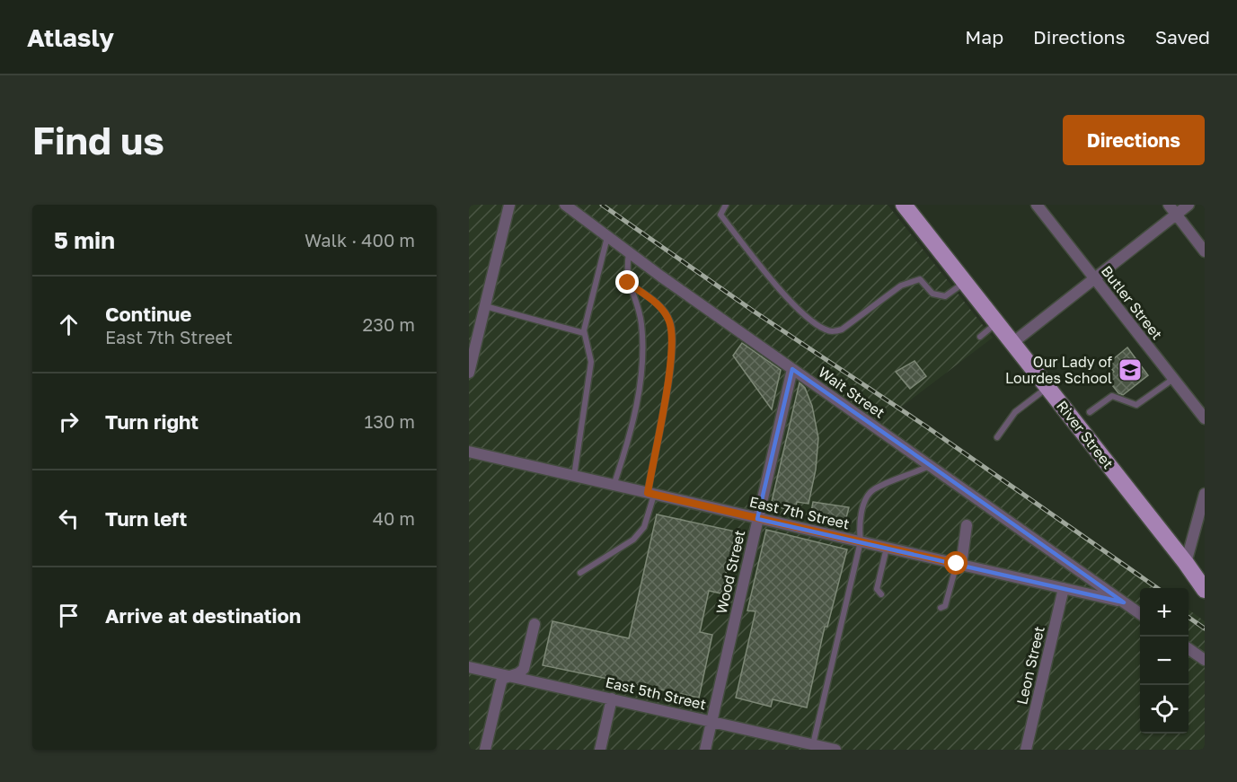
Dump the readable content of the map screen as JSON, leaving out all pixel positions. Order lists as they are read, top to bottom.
{
  "streets": {
    "main road": ["River Street"],
    "street": [
      "Butler Street",
      "Wait Street",
      "East 7th Street",
      "Wood Street",
      "Leon Street",
      "East 5th Street"
    ]
  },
  "crossings": [
    ["Wait Street", "East 7th Street"],
    ["Wait Street", "Wood Street"],
    ["East 7th Street", "Wood Street"],
    ["East 7th Street", "Leon Street"],
    ["Wood Street", "East 5th Street"]
  ],
  "places": {
    "school or university": ["Our Lady of Lourdes School"]
  },
  "page": {
    "header": "Atlasly",
    "nav": ["Map", "Directions", "Saved"],
    "buttons": "Directions",
    "title": "Find us",
    "heading": ["5 min", "Walk · 400 m"],
    "list": [
      ["Continue", "East 7th Street", "230 m"],
      ["Turn right", "130 m"],
      ["Turn left", "40 m"],
      "Arrive at destination"
    ],
    "map_buttons": ["+", "−"]
  }
}
